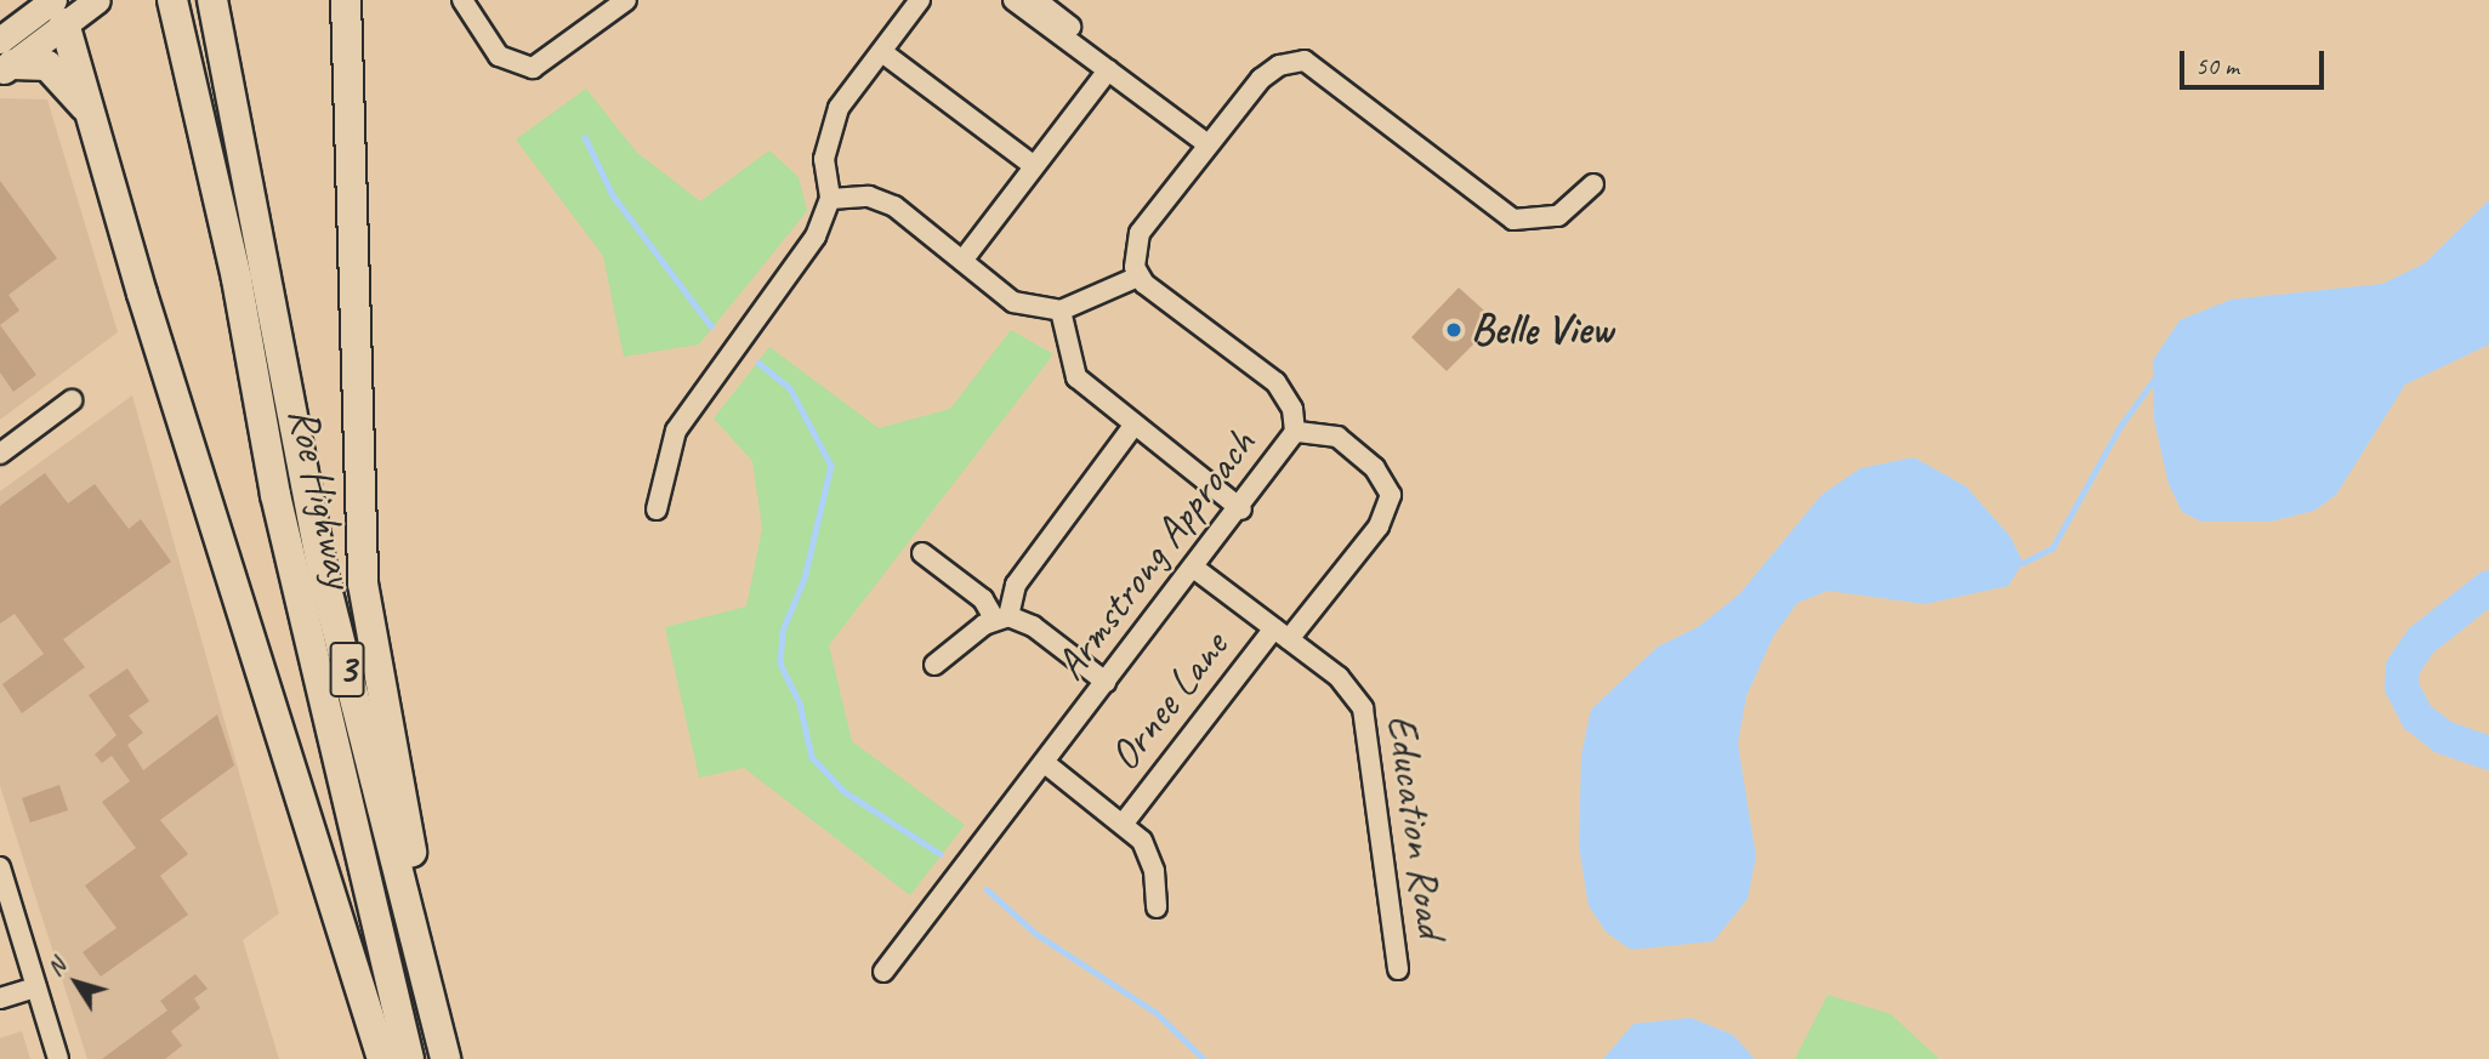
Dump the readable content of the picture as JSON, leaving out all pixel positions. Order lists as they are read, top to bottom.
{
  "streets": {
    "highway": ["Roe Highway", "3"],
    "street": ["Armstrong Approach", "Ornee Lane", "Education Road"]
  },
  "crossings": [
    ["Armstrong Approach", "Ornee Lane"],
    ["Armstrong Approach", "Education Road"],
    ["Ornee Lane", "Education Road"]
  ],
  "places": ["Belle View"],
  "scale_bar": "50 m",
  "north": "top left"
}
